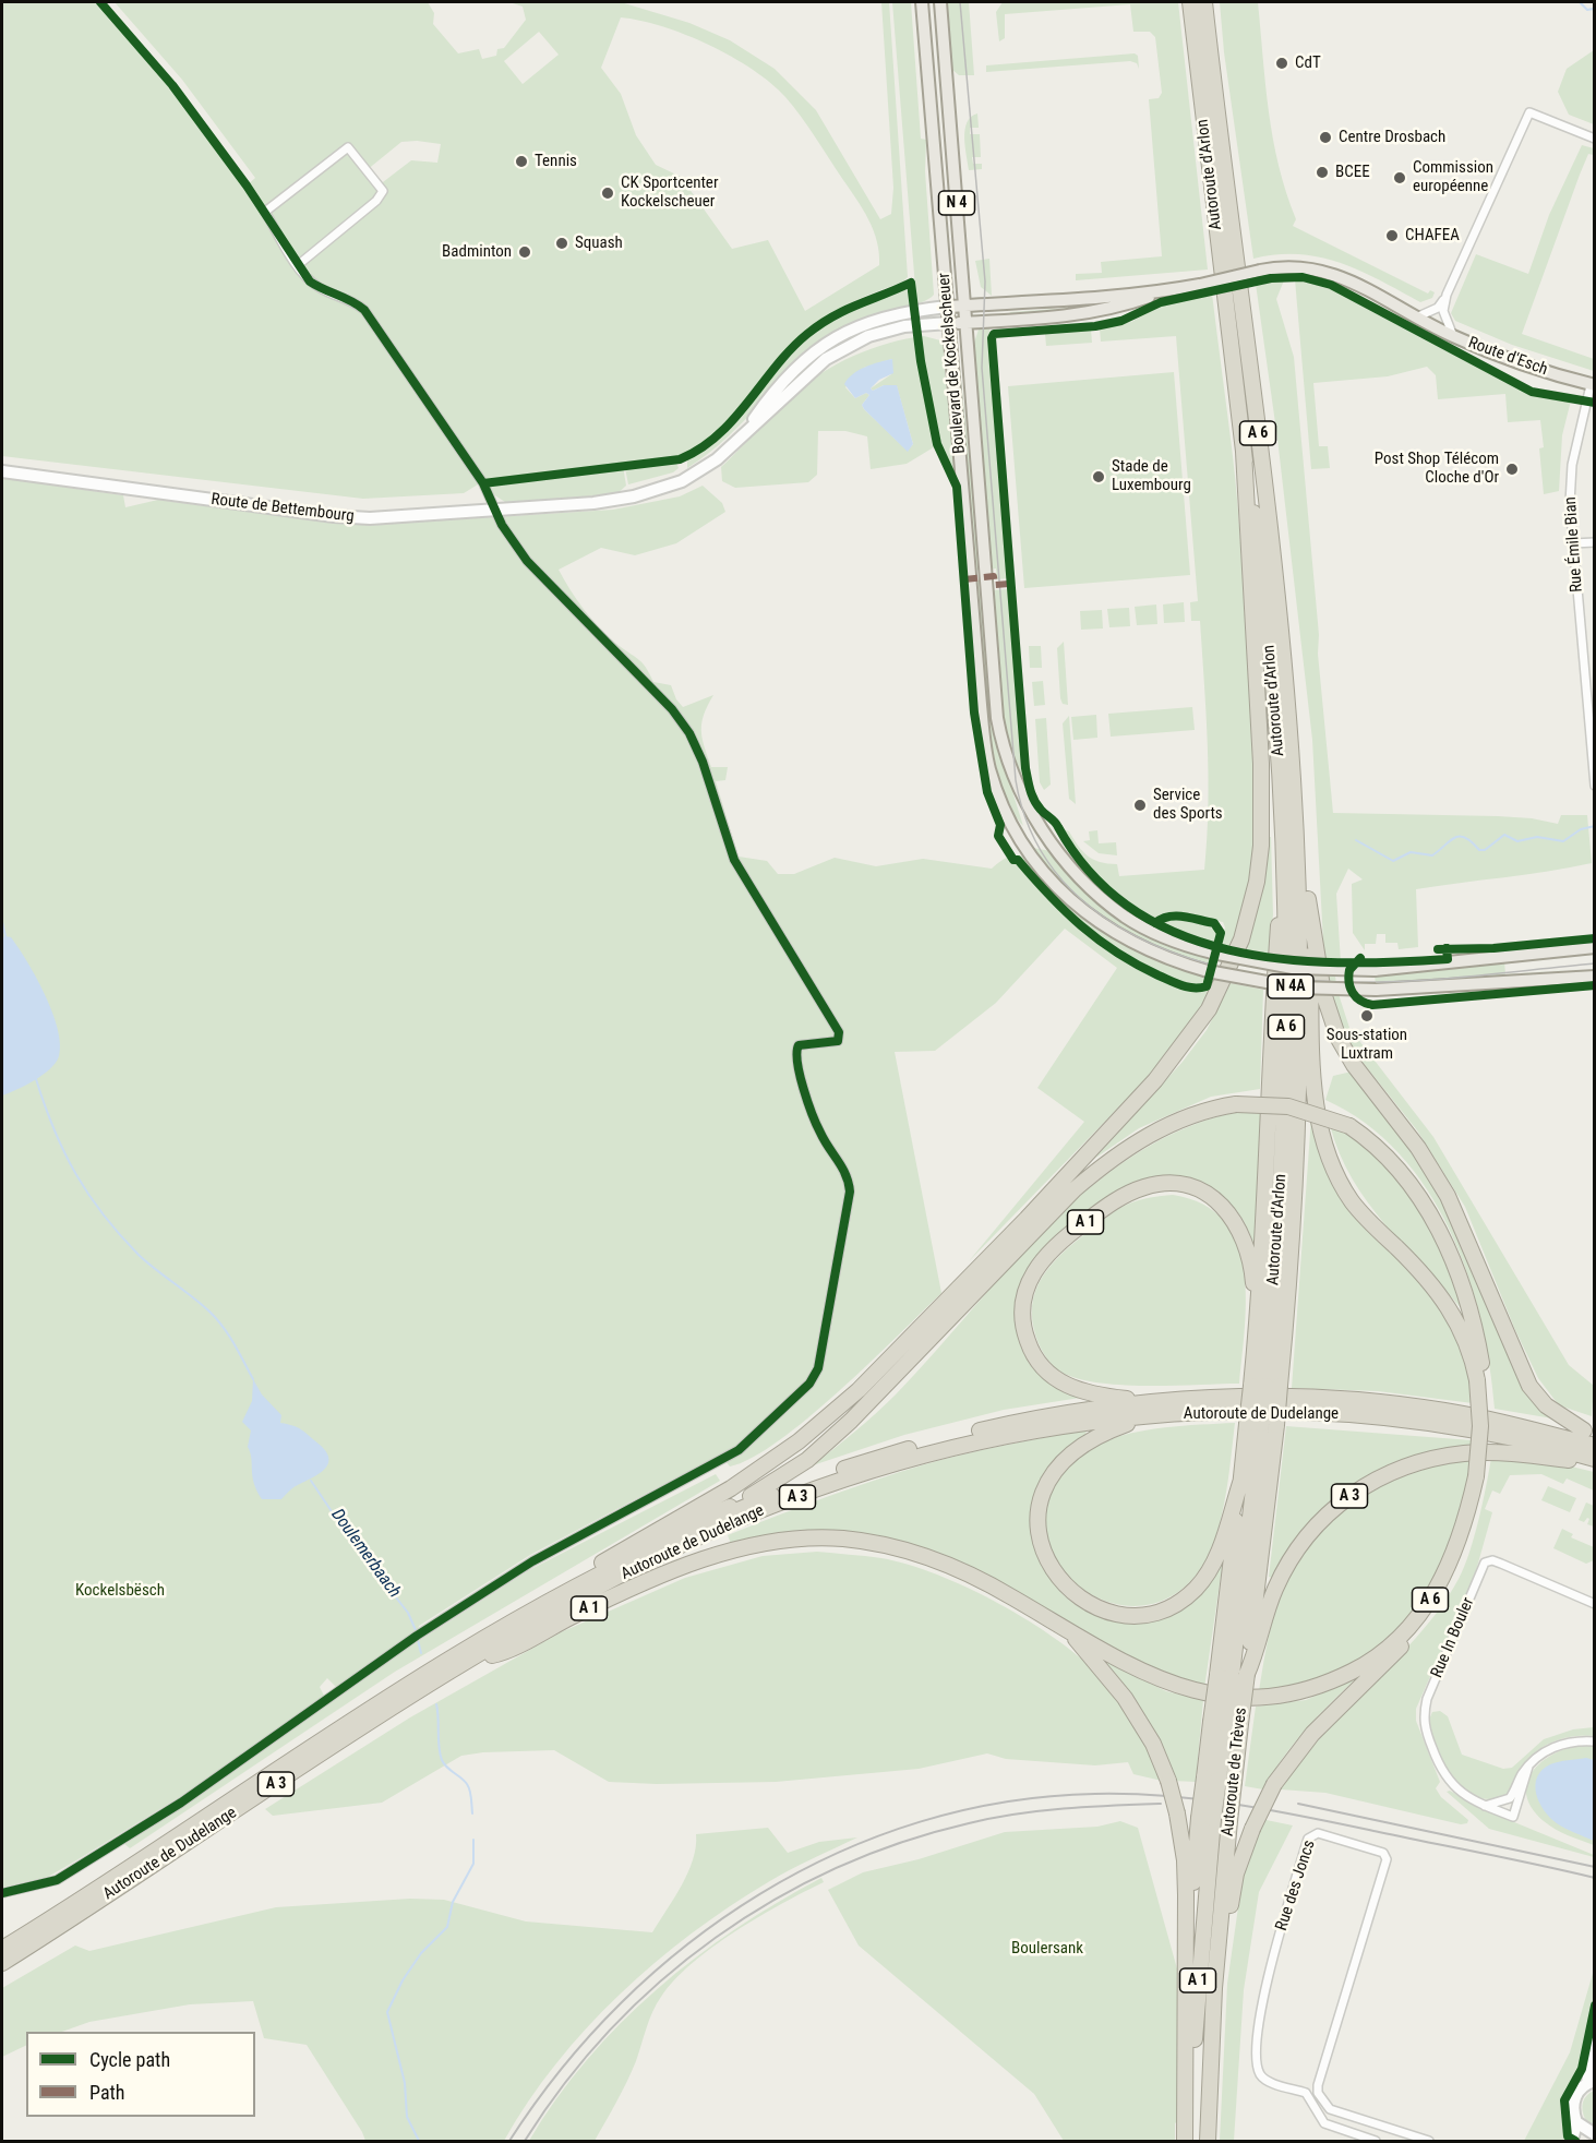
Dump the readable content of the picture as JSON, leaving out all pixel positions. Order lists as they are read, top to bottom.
{
  "streets": {
    "highway": [
      "Autoroute d'Arlon",
      "A 6",
      "A 1",
      "Autoroute de Dudelange",
      "A 3",
      "Autoroute de Trèves"
    ],
    "main road": [
      "N 4",
      "Route d'Esch",
      "Boulevard de Kockelscheuer",
      "Route de Bettembourg",
      "N 4A"
    ],
    "street": ["Rue Émile Bian", "Rue In Bouler", "Rue des Joncs"]
  },
  "crossings": [
    ["Autoroute d'Arlon", "A 6"],
    ["Autoroute d'Arlon", "A 1"],
    ["Autoroute d'Arlon", "A 3"],
    ["Autoroute d'Arlon", "Autoroute de Trèves"],
    ["Route d'Esch", "Boulevard de Kockelscheuer"],
    ["Route d'Esch", "Route de Bettembourg"],
    ["Route d'Esch", "Rue Émile Bian"],
    ["Boulevard de Kockelscheuer", "Route de Bettembourg"],
    ["A 6", "A 1"],
    ["A 6", "A 3"],
    ["A 1", "Autoroute de Dudelange"],
    ["A 1", "A 3"],
    ["A 1", "Autoroute de Trèves"],
    ["Autoroute de Dudelange", "A 3"],
    ["A 3", "Autoroute de Trèves"]
  ],
  "water": ["Doulemerbaach"],
  "parks": ["Kockelsbësch", "Boulersank"],
  "places": [
    "CdT",
    "Centre Drosbach",
    "Tennis",
    "BCEE",
    "Commission européenne",
    "CK Sportcenter Kockelscheuer",
    "CHAFEA",
    "Squash",
    "Badminton",
    "Post Shop Télécom Cloche d'Or",
    "Stade de Luxembourg",
    "Service des Sports",
    "Sous-station Luxtram"
  ],
  "legend": ["Cycle path", "Path"]
}
